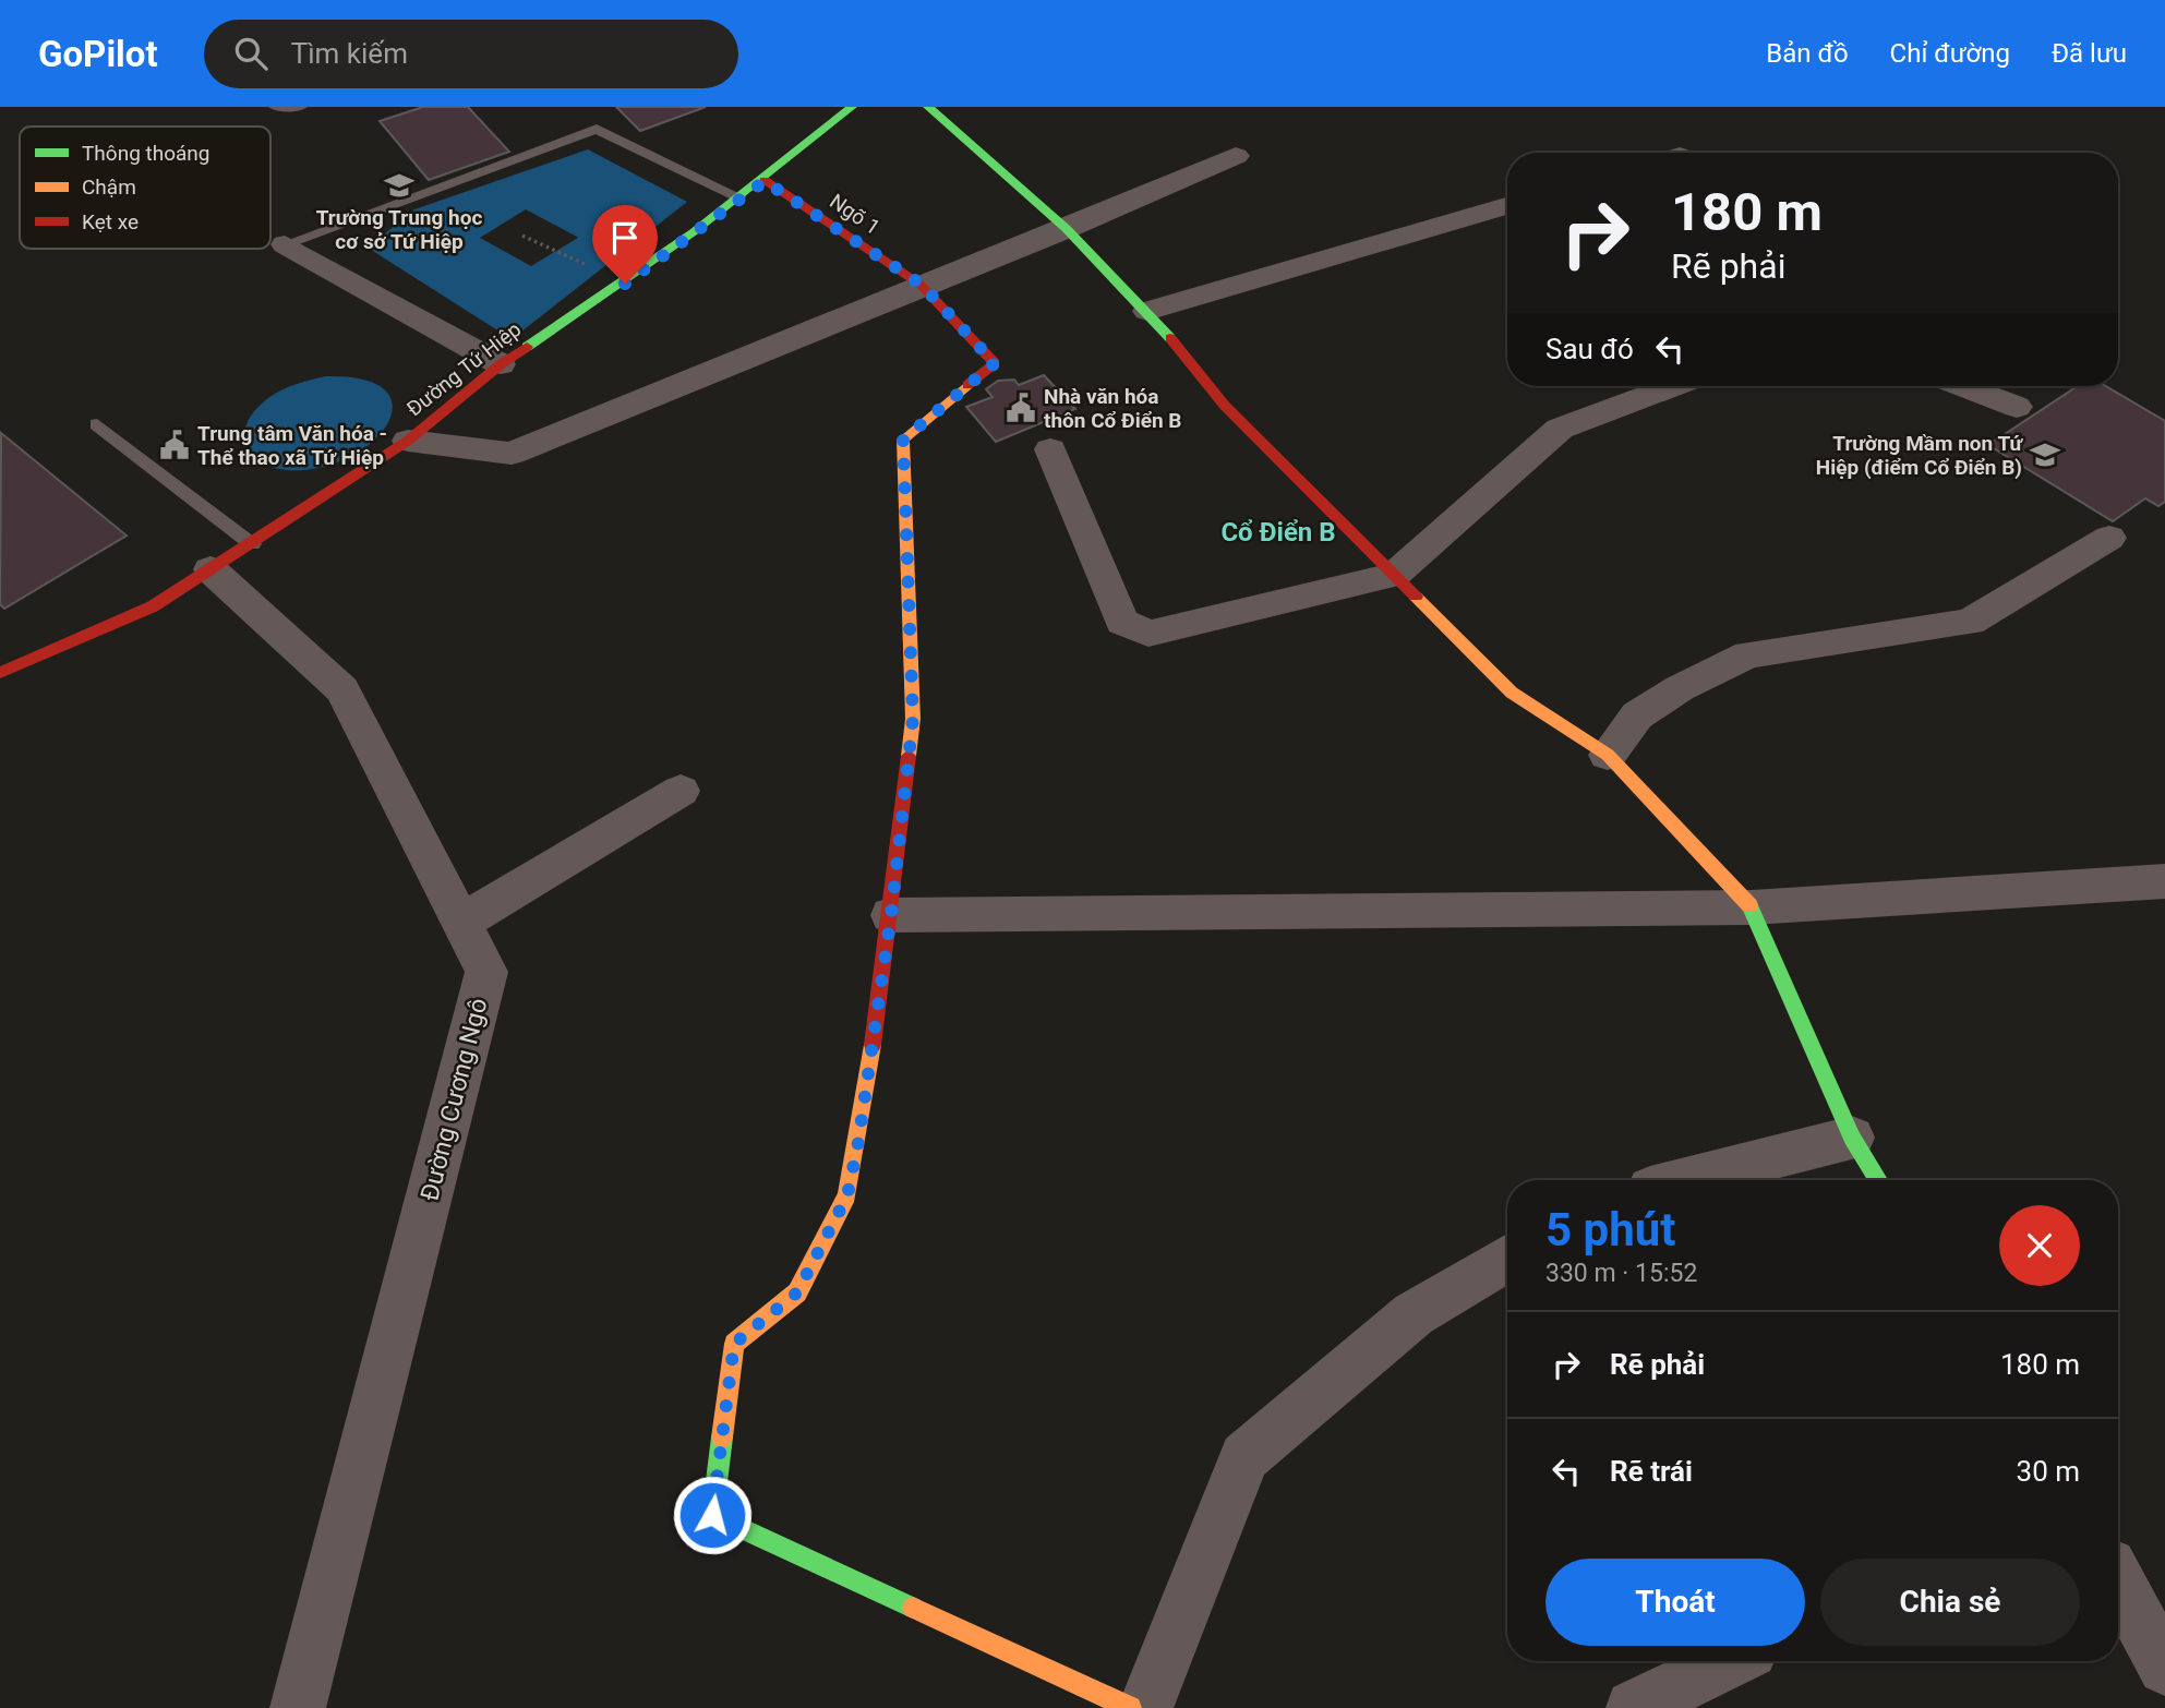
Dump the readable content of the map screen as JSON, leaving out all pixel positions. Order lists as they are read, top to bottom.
{
  "streets": {
    "street": ["Ngõ 1", "Đường Tứ Hiệp", "Đường Cương Ngô"]
  },
  "crossings": [
    ["Ngõ 1", "Đường Tứ Hiệp"],
    ["Đường Tứ Hiệp", "Đường Cương Ngô"]
  ],
  "districts": ["Cổ Điển B"],
  "places": {
    "school or university": ["Trường Trung học cơ sở Tứ Hiệp", "Trường Mầm non Tứ Hiệp (điểm Cổ Điển B)"],
    "public building": ["Nhà văn hóa thôn Cổ Điển B", "Trung tâm Văn hóa - Thể thao xã Tứ Hiệp"]
  },
  "legend": ["Thông thoáng", "Chậm", "Kẹt xe"],
  "page": {
    "header": "GoPilot",
    "search": "Tìm kiếm",
    "nav": ["Bản đồ", "Chỉ đường", "Đã lưu"],
    "turn": ["180 m", "Rẽ phải"],
    "then": "Sau đó",
    "heading": ["5 phút", "330 m · 15:52"],
    "list": [
      {
        "name": "Rẽ phải",
        "value": "180 m"
      },
      {
        "name": "Rẽ trái",
        "value": "30 m"
      }
    ],
    "buttons": ["Thoát", "Chia sẻ"]
  }
}
